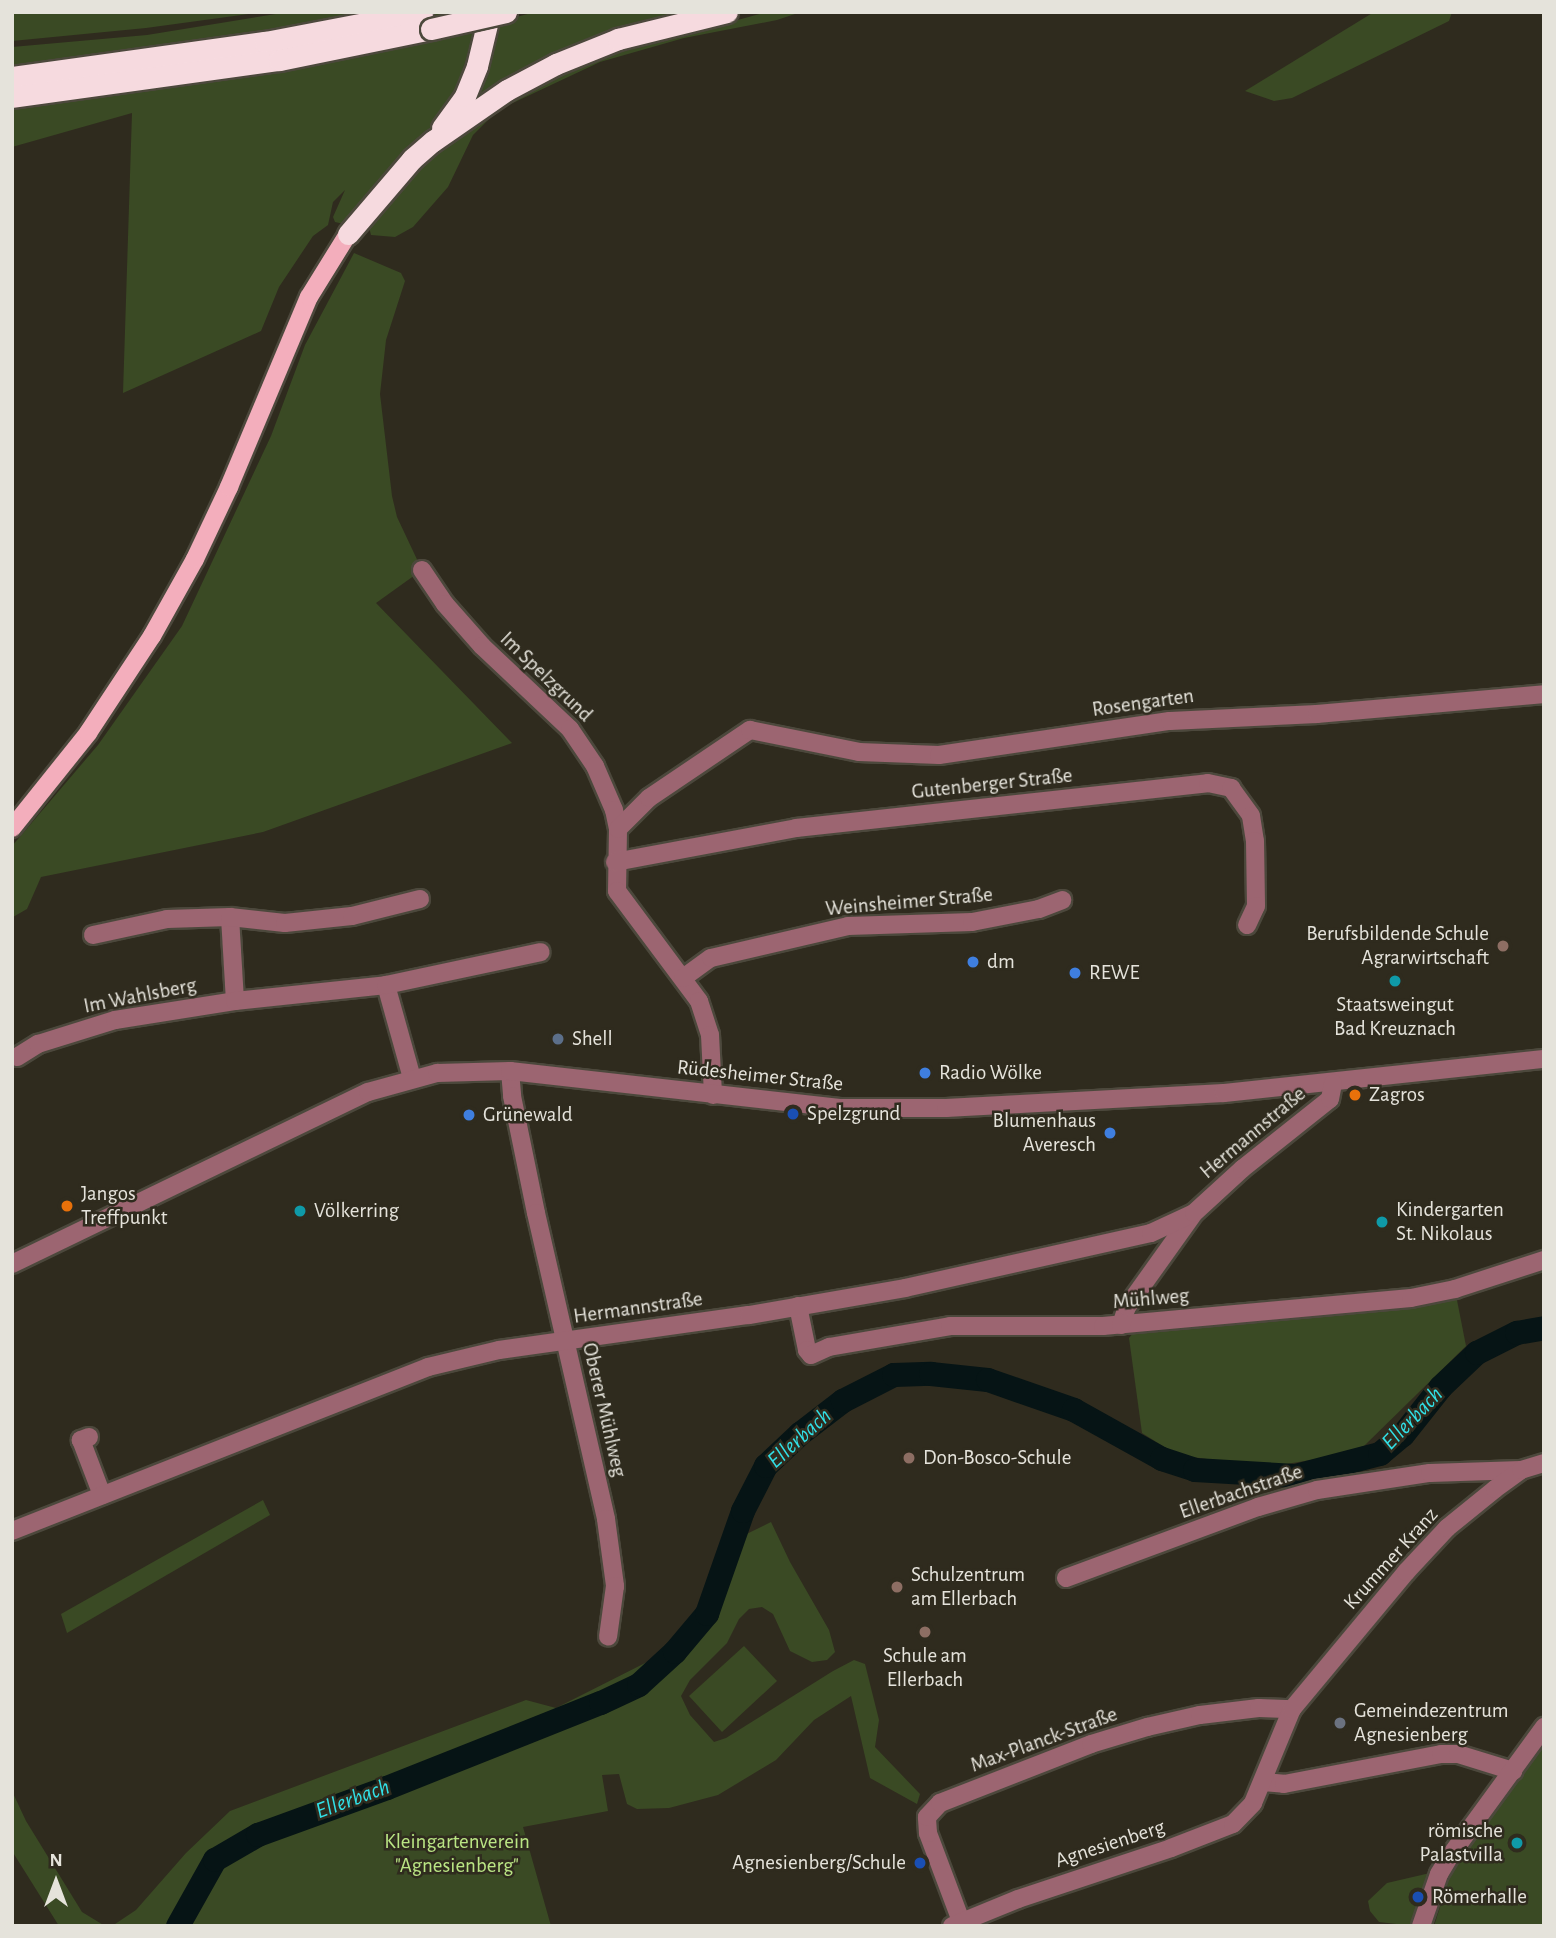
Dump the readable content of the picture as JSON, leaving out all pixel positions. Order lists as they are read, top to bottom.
{
  "streets": {
    "street": [
      "Im Spelzgrund",
      "Rosengarten",
      "Gutenberger Straße",
      "Weinsheimer Straße",
      "Im Wahlsberg",
      "Rüdesheimer Straße",
      "Hermannstraße",
      "Mühlweg",
      "Oberer Mühlweg",
      "Ellerbachstraße",
      "Krummer Kranz",
      "Max-Planck-Straße",
      "Agnesienberg"
    ]
  },
  "crossings": [
    ["Im Spelzgrund", "Rosengarten"],
    ["Im Spelzgrund", "Gutenberger Straße"],
    ["Im Spelzgrund", "Weinsheimer Straße"],
    ["Im Spelzgrund", "Rüdesheimer Straße"],
    ["Rüdesheimer Straße", "Hermannstraße"],
    ["Rüdesheimer Straße", "Oberer Mühlweg"],
    ["Hermannstraße", "Mühlweg"],
    ["Hermannstraße", "Oberer Mühlweg"],
    ["Ellerbachstraße", "Krummer Kranz"],
    ["Krummer Kranz", "Max-Planck-Straße"],
    ["Krummer Kranz", "Agnesienberg"],
    ["Max-Planck-Straße", "Agnesienberg"]
  ],
  "water": ["Ellerbach"],
  "parks": ["Kleingartenverein \"Agnesienberg\""],
  "places": [
    "Berufsbildende Schule Agrarwirtschaft",
    "dm",
    "REWE",
    "Staatsweingut Bad Kreuznach",
    "Shell",
    "Radio Wölke",
    "Zagros",
    "Spelzgrund",
    "Grünewald",
    "Blumenhaus Averesch",
    "Jangos Treffpunkt",
    "Völkerring",
    "Kindergarten St. Nikolaus",
    "Don-Bosco-Schule",
    "Schulzentrum am Ellerbach",
    "Schule am Ellerbach",
    "Gemeindezentrum Agnesienberg",
    "römische Palastvilla",
    "Agnesienberg/Schule",
    "Römerhalle"
  ],
  "north": "top"
}
